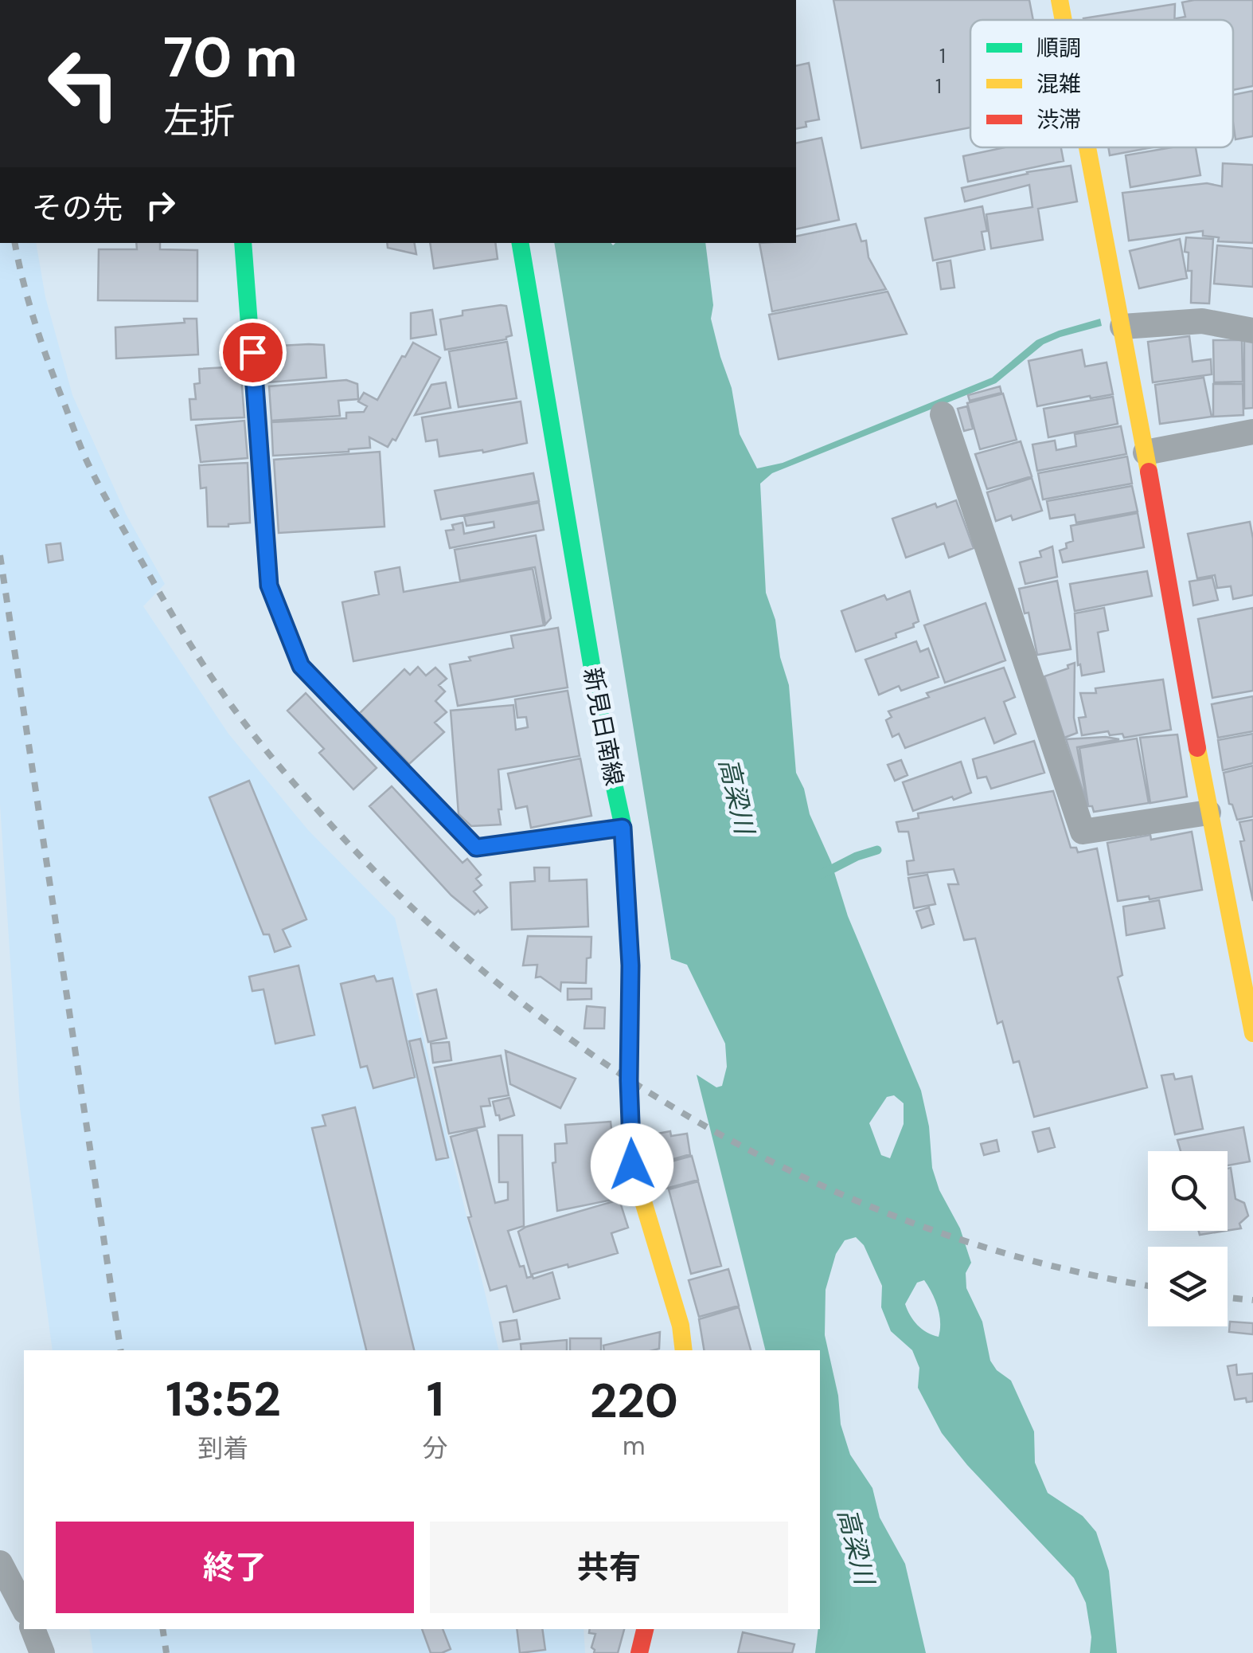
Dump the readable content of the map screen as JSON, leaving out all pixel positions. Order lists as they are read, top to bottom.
{
  "streets": {
    "street": ["新見日南線"]
  },
  "water": ["高梁川"],
  "house_numbers": ["1", "1"],
  "legend": ["順調", "混雑", "渋滞"],
  "page": {
    "turn": ["70 m", "左折"],
    "then": "その先",
    "eta": [
      "13:52",
      "到着",
      "1",
      "分",
      "220",
      "m"
    ],
    "buttons": ["終了", "共有"]
  }
}
